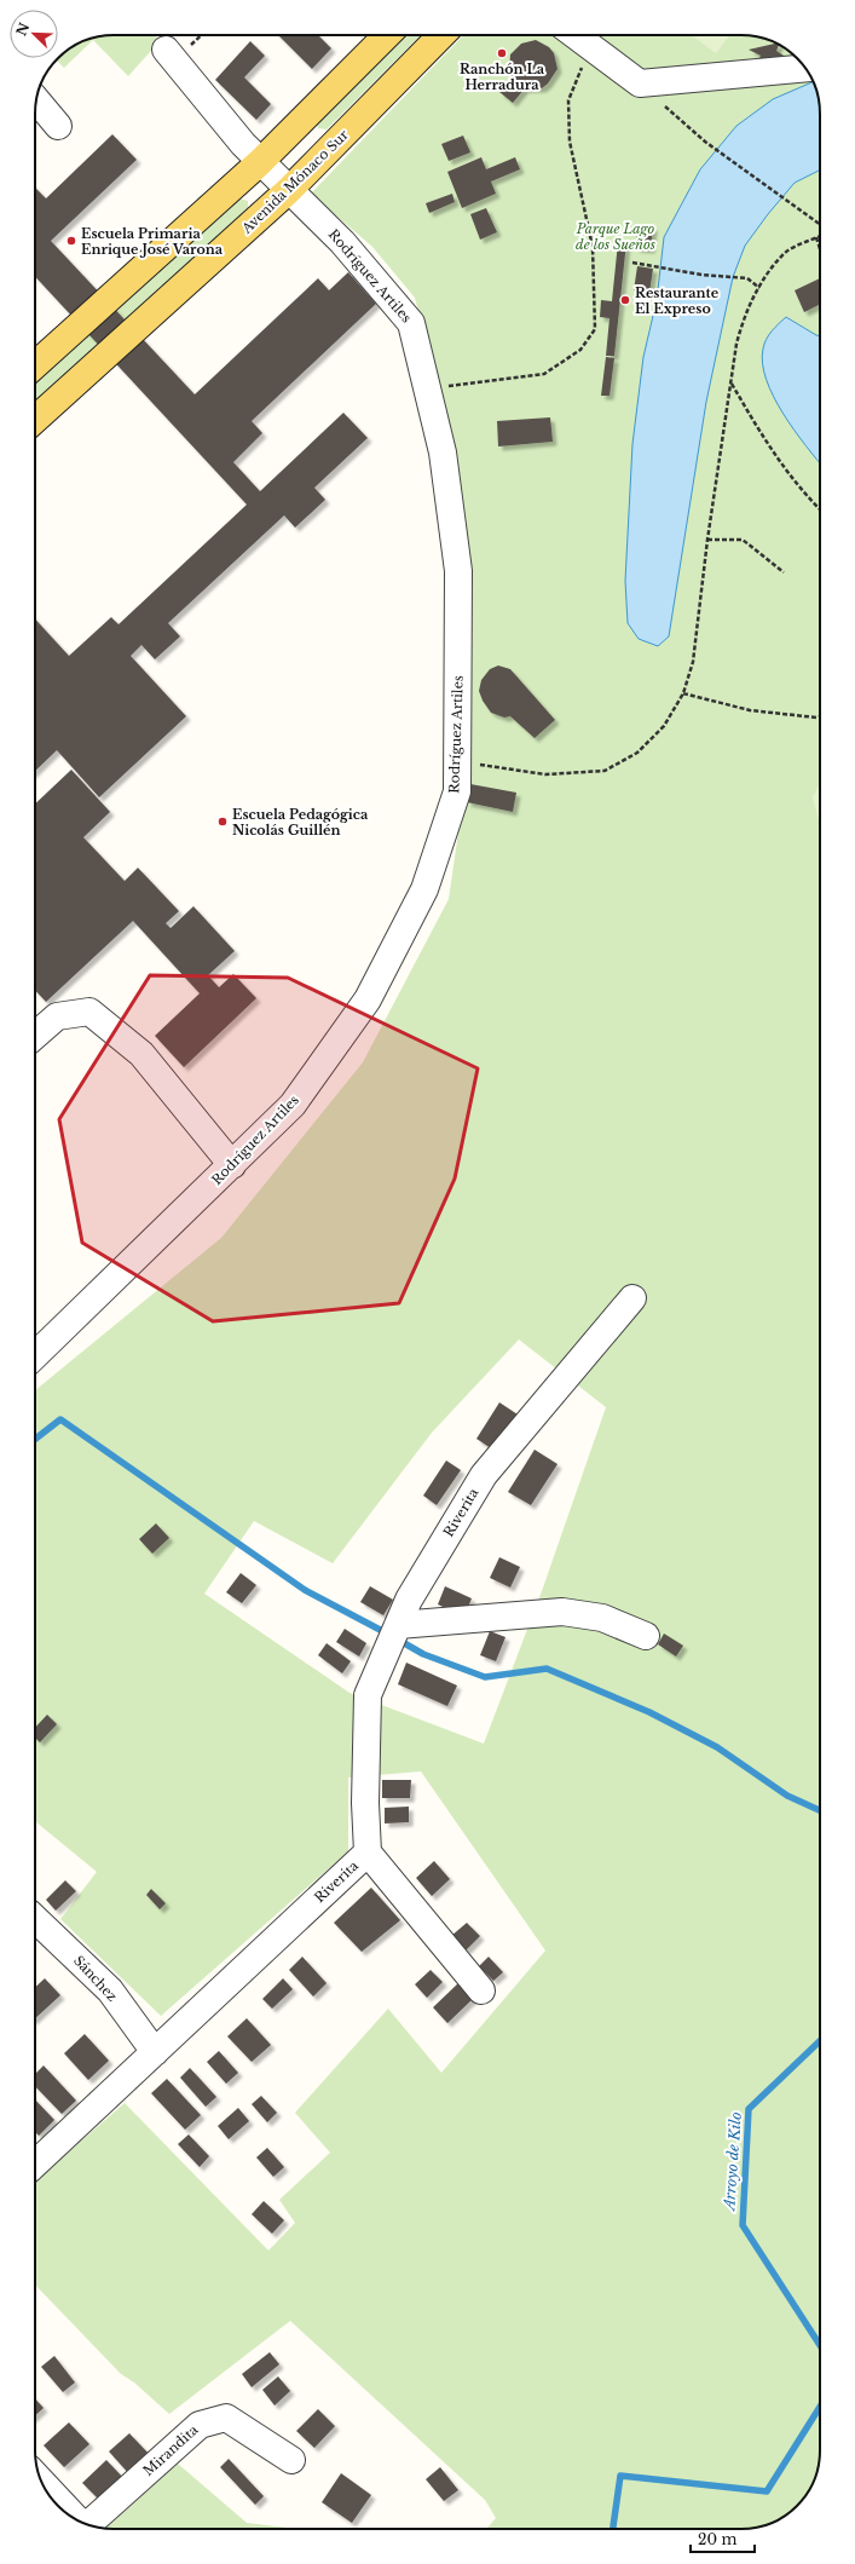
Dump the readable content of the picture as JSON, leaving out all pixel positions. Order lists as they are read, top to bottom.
{
  "streets": {
    "main road": ["Avenida Mónaco Sur"],
    "street": [
      "Rodríguez Artiles",
      "Riverita",
      "Sánchez",
      "Mirandita"
    ]
  },
  "crossings": [
    ["Avenida Mónaco Sur", "Rodríguez Artiles"],
    ["Riverita", "Sánchez"]
  ],
  "water": ["Arroyo de Kilo"],
  "parks": ["Parque Lago de los Sueños"],
  "places": [
    "Ranchón La Herradura",
    "Escuela Primaria Enrique José Varona",
    "Restaurante El Expreso",
    "Escuela Pedagógica Nicolás Guillén"
  ],
  "scale_bar": "20 m",
  "north": "top left"
}
